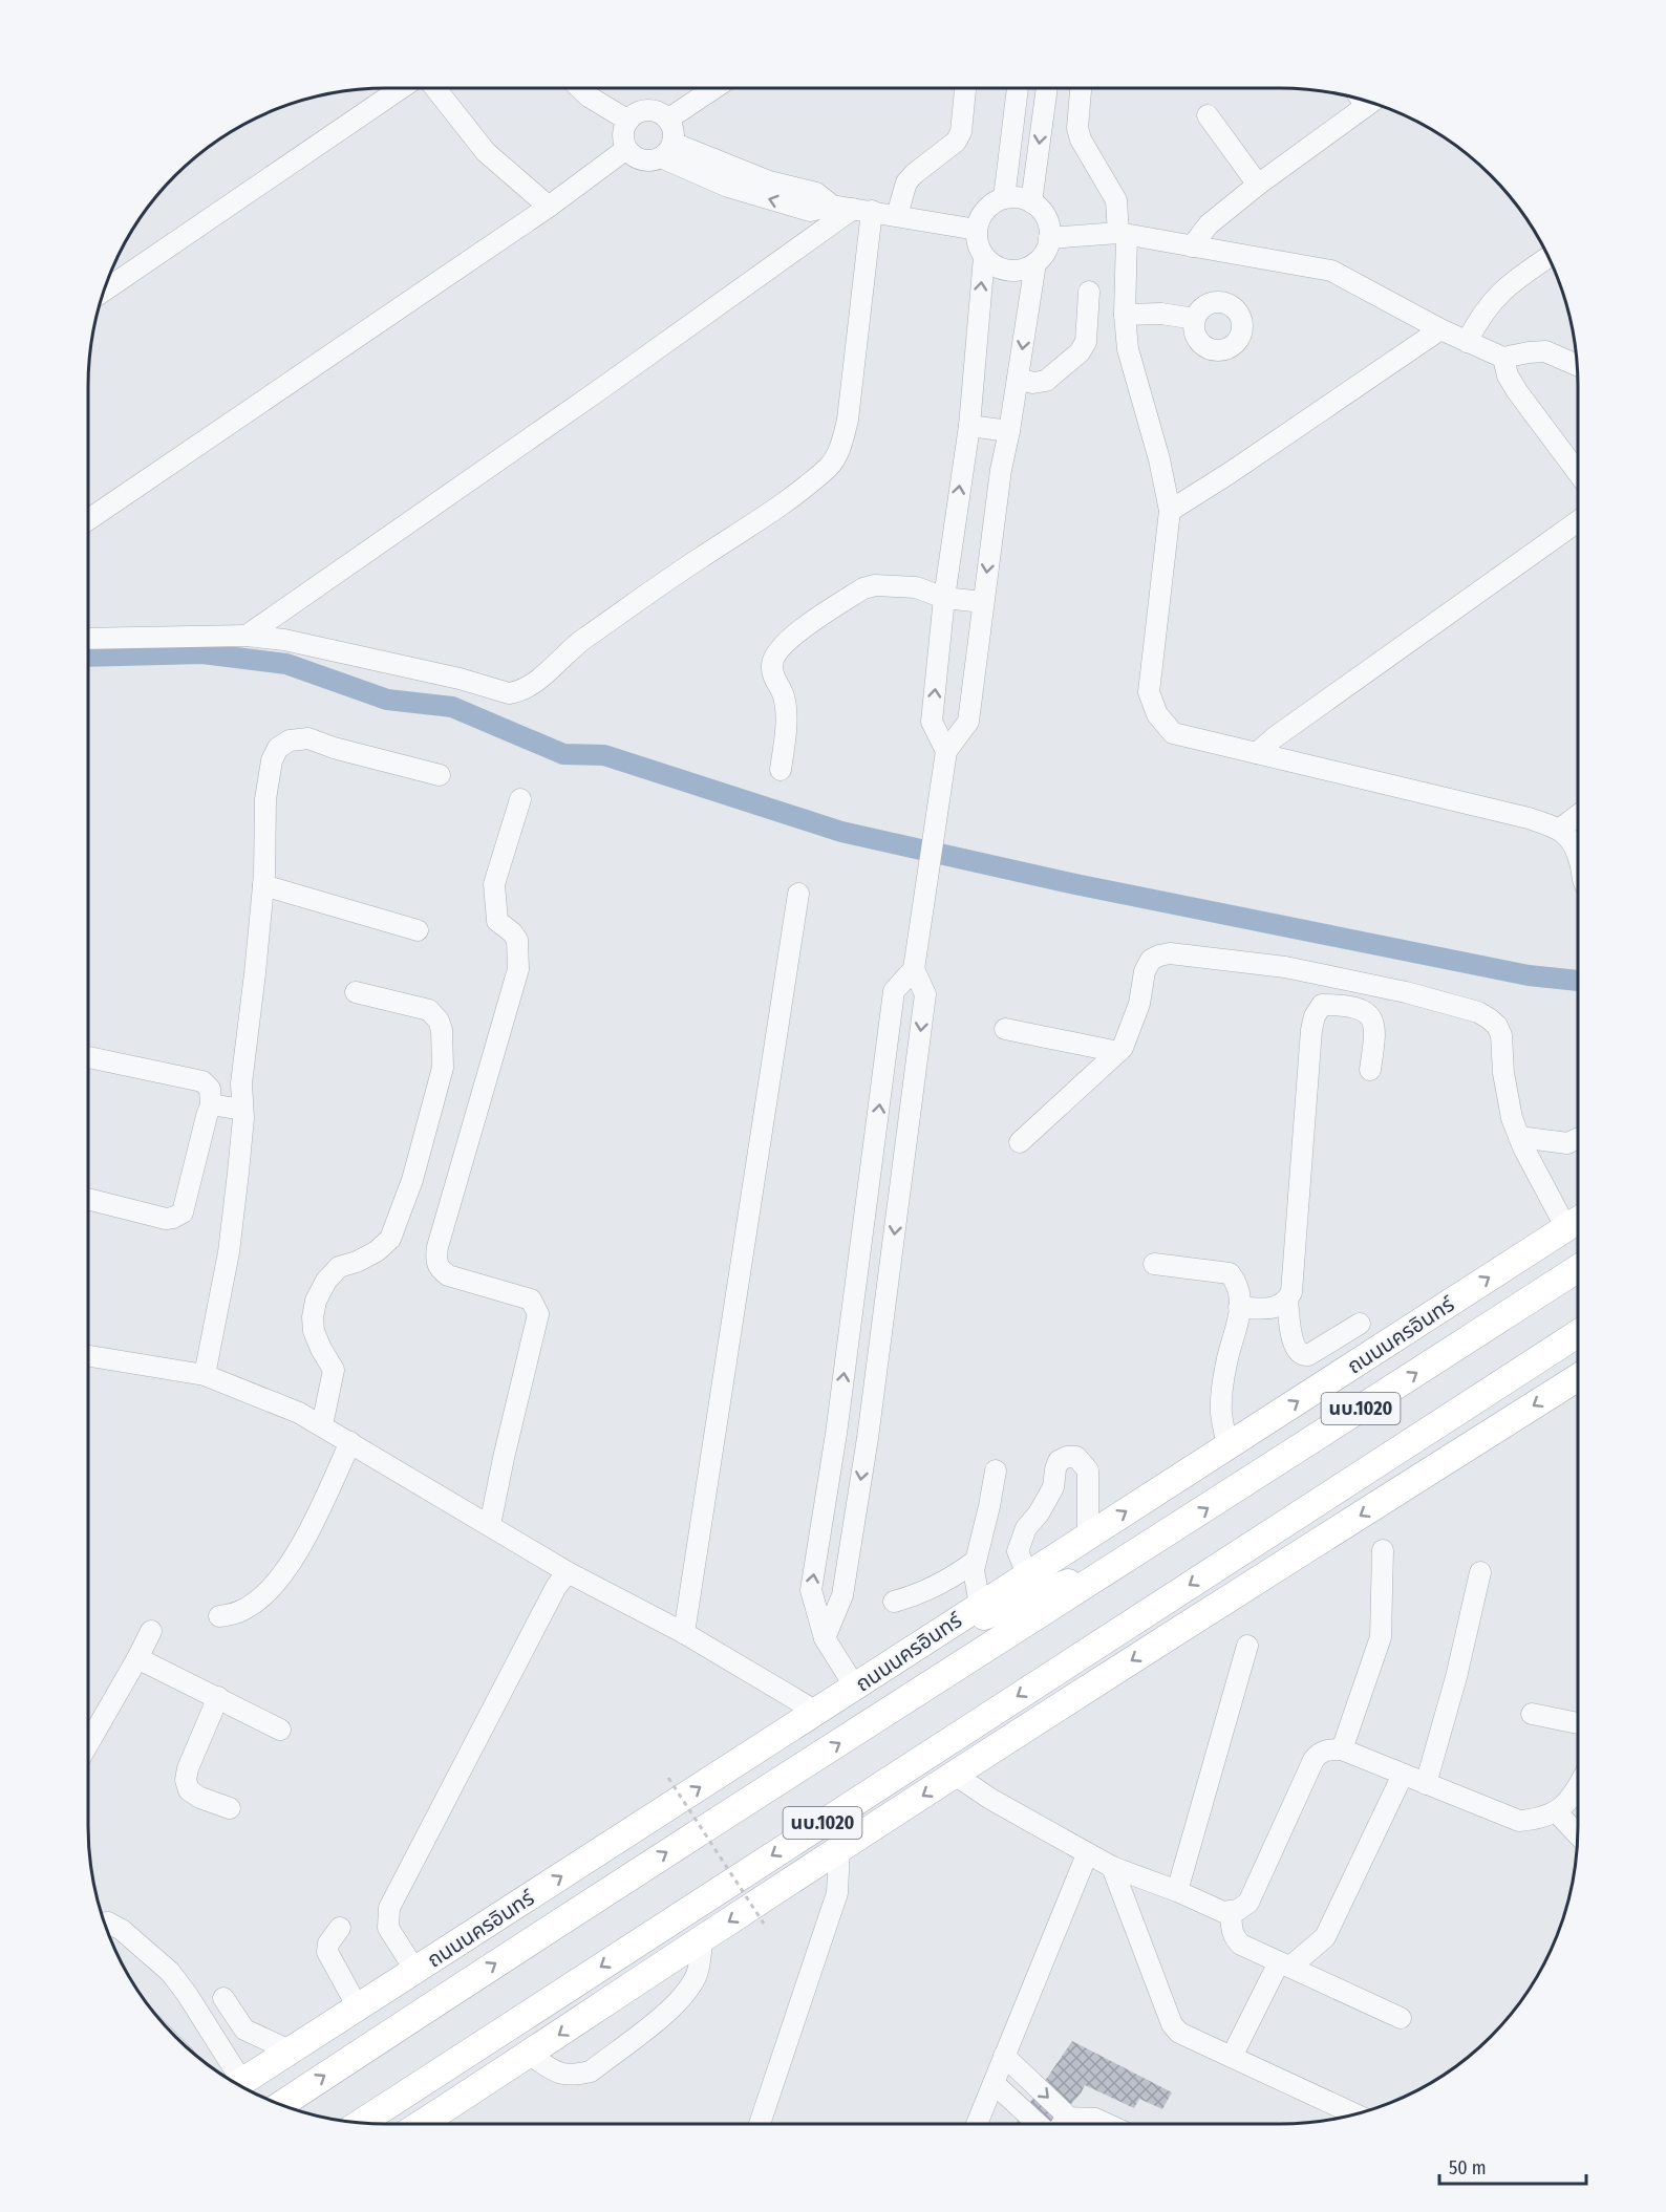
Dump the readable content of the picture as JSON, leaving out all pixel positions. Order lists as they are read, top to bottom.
{
  "streets": {
    "main road": ["ถนนนครอินทร์", "นบ.1020"]
  },
  "scale_bar": "50 m"
}
